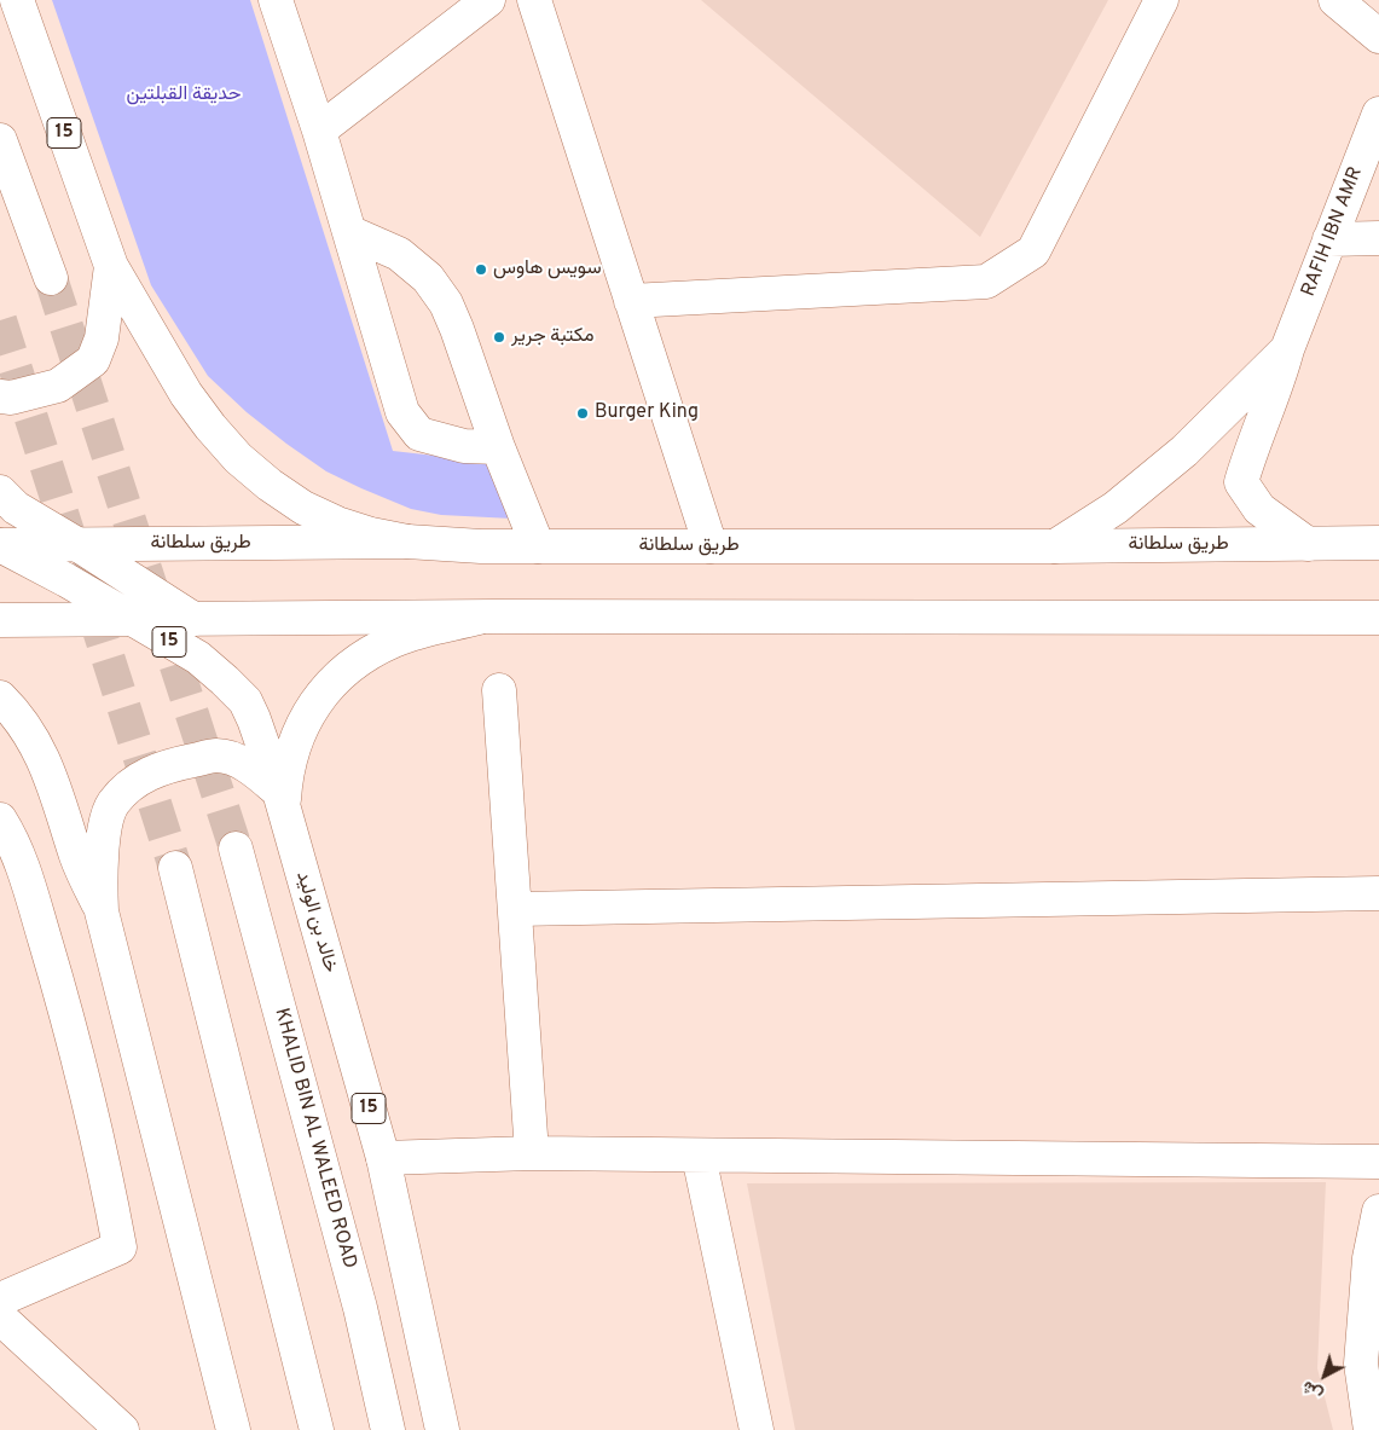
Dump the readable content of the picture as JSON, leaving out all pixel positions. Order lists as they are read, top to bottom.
{
  "streets": {
    "main road": [
      "15",
      "RAFIH IBN AMR",
      "طريق سلطانة",
      "خالد بن الوليد",
      "KHALID BIN AL WALEED ROAD"
    ]
  },
  "crossings": [
    ["15", "طريق سلطانة"],
    ["RAFIH IBN AMR", "طريق سلطانة"],
    ["طريق سلطانة", "خالد بن الوليد"]
  ],
  "parks": ["حدیقة القبلتین"],
  "places": ["سويس هاوس", "مكتبة جرير", "Burger King"],
  "north": "bottom left"
}
